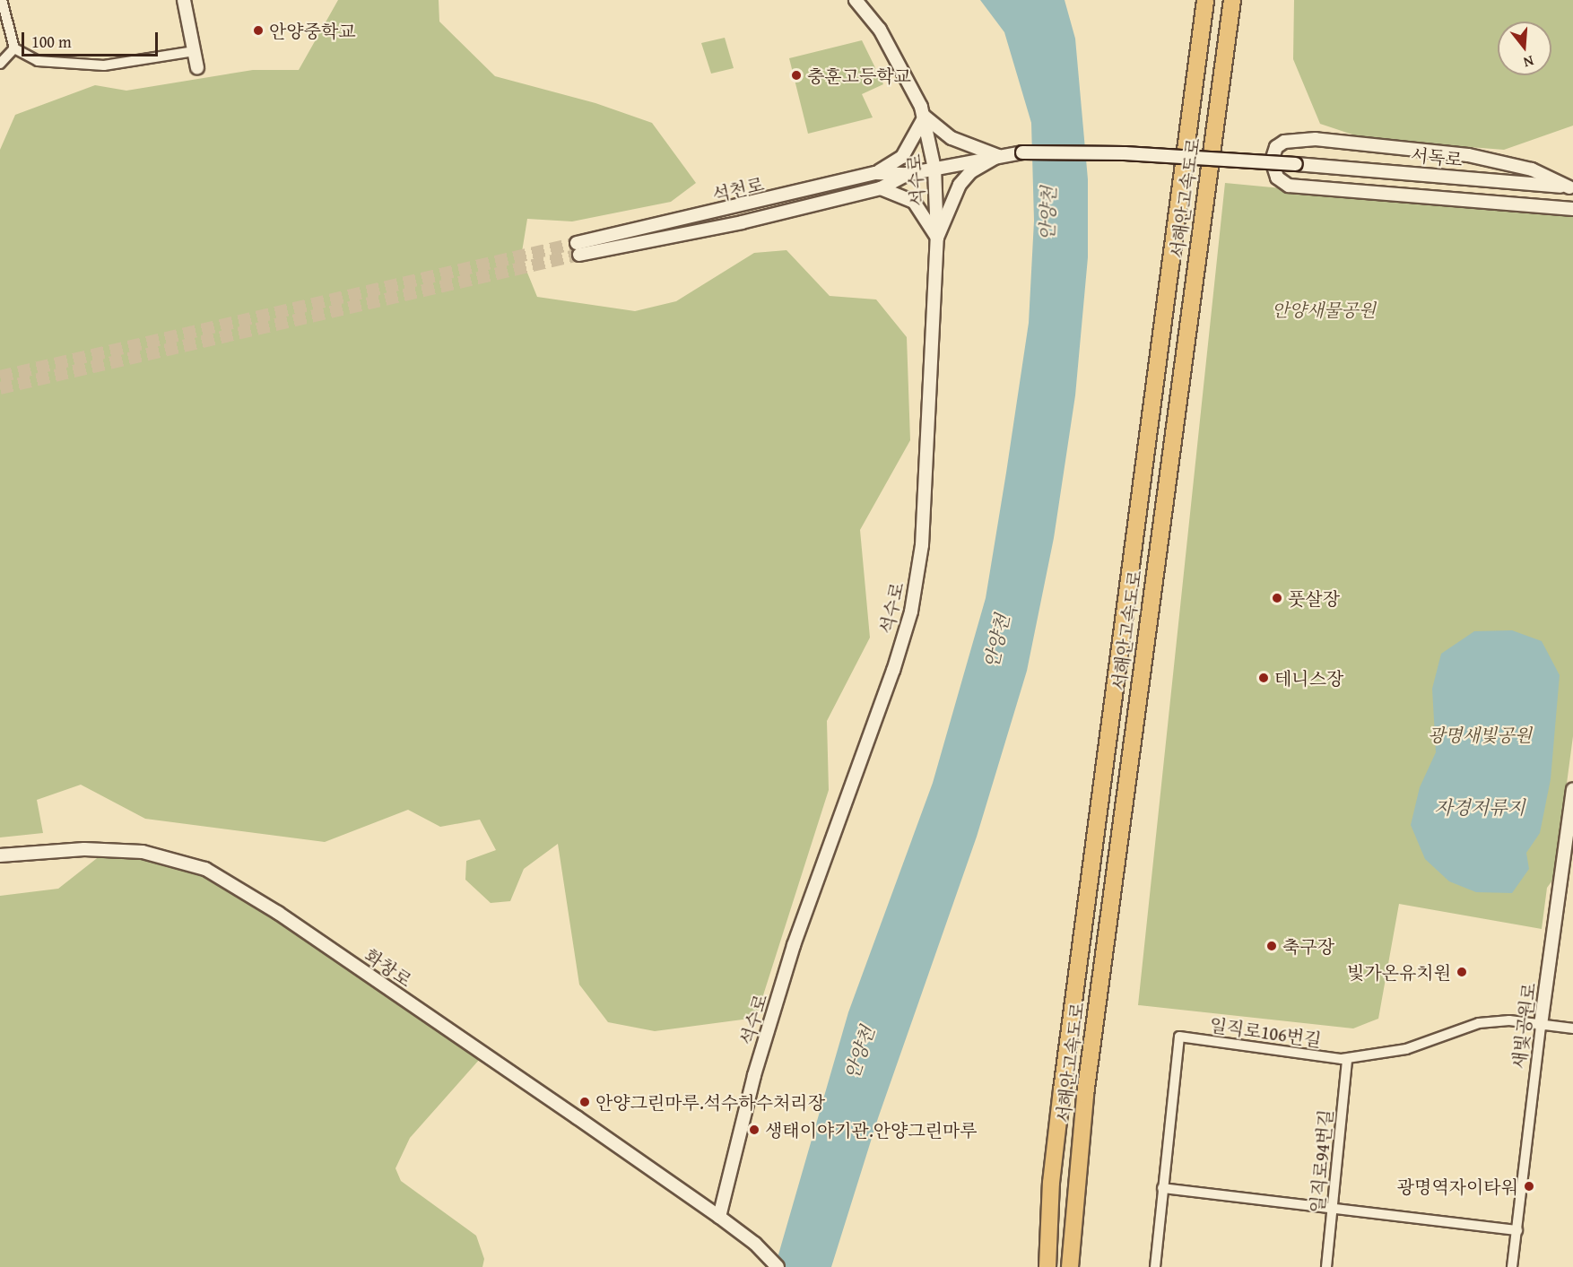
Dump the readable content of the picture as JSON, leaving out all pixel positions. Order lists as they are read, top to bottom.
{
  "streets": {
    "highway": ["서해안고속도로"],
    "street": [
      "서독로",
      "석수로",
      "석천로",
      "화창로",
      "새빛공원로",
      "일직로106번길",
      "일직로94번길"
    ]
  },
  "crossings": [
    ["서독로", "석천로"],
    ["석수로", "석천로"],
    ["석수로", "화창로"],
    ["새빛공원로", "일직로106번길"],
    ["일직로106번길", "일직로94번길"]
  ],
  "water": ["안양천", "자경저류지"],
  "parks": ["안양새물공원", "광명새빛공원"],
  "places": [
    "안양중학교",
    "충훈고등학교",
    "풋살장",
    "테니스장",
    "축구장",
    "빛가온유치원",
    "안양그린마루.석수하수처리장",
    "생태이야기관.안양그린마루",
    "광명역자이타워"
  ],
  "scale_bar": "100 m",
  "north": "bottom"
}
